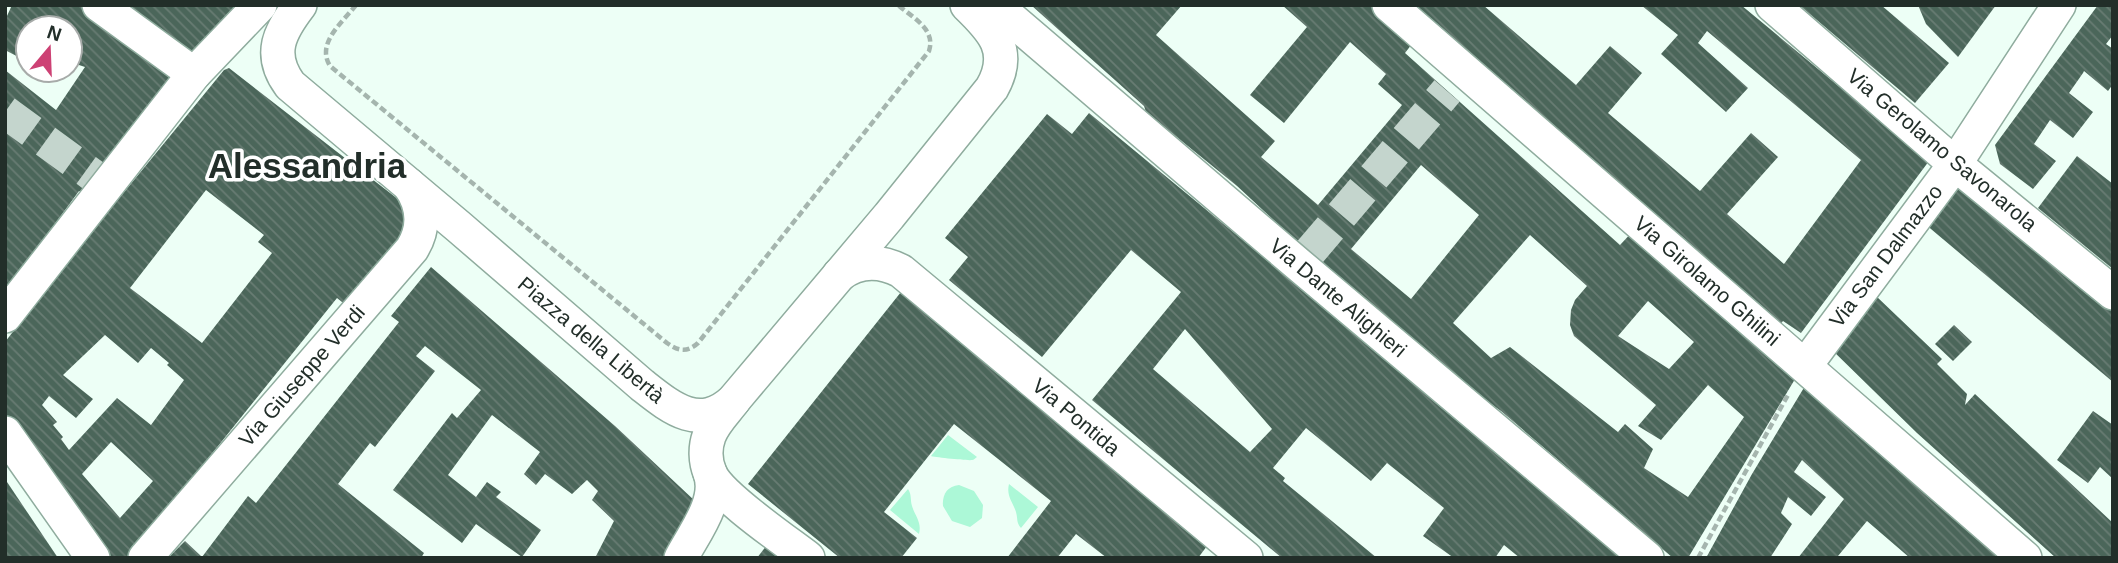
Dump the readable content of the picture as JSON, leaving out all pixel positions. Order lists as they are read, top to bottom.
{
  "streets": {
    "street": [
      "Via Gerolamo Savonarola",
      "Via San Dalmazzo",
      "Via Girolamo Ghilini",
      "Via Dante Alighieri",
      "Piazza della Libertà",
      "Via Giuseppe Verdi",
      "Via Pontida"
    ]
  },
  "crossings": [
    ["Via Gerolamo Savonarola", "Via San Dalmazzo"],
    ["Via San Dalmazzo", "Via Girolamo Ghilini"],
    ["Via Dante Alighieri", "Piazza della Libertà"],
    ["Piazza della Libertà", "Via Giuseppe Verdi"],
    ["Piazza della Libertà", "Via Pontida"]
  ],
  "districts": ["Alessandria"],
  "north": "top"
}
